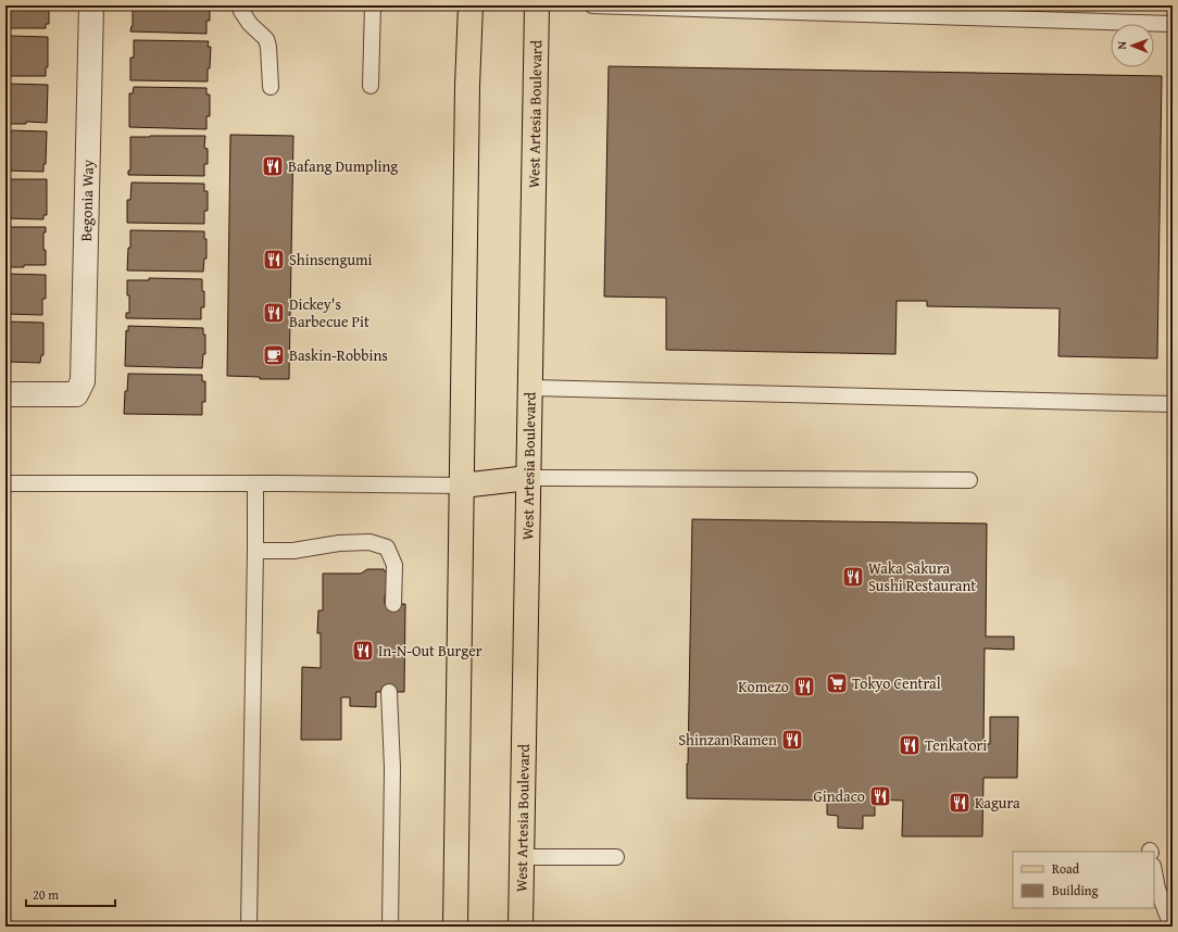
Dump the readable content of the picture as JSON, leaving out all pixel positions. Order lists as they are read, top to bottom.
{
  "streets": {
    "main road": ["West Artesia Boulevard"],
    "street": ["Begonia Way"]
  },
  "places": {
    "restaurant": [
      "Bafang Dumpling",
      "Shinsengumi",
      "Dickey's Barbecue Pit",
      "Waka Sakura Sushi Restaurant",
      "In-N-Out Burger",
      "Komezo",
      "Shinzan Ramen",
      "Tenkatori",
      "Gindaco",
      "Kagura"
    ],
    "cafe": ["Baskin-Robbins"],
    "supermarket": ["Tokyo Central"]
  },
  "legend": ["Road", "Building"],
  "scale_bar": "20 m",
  "north": "left"
}
